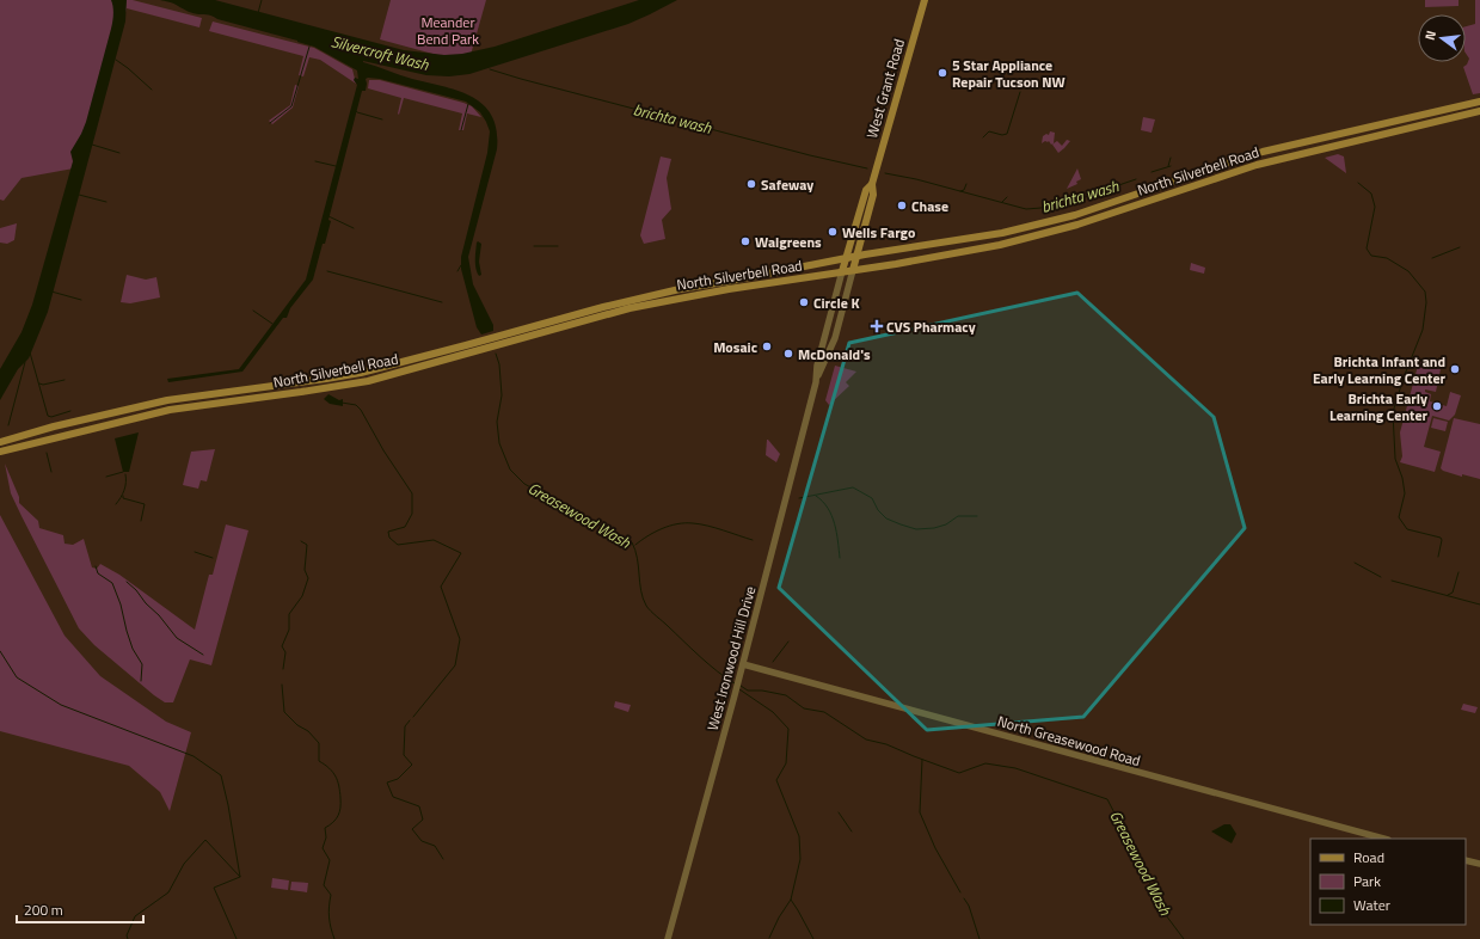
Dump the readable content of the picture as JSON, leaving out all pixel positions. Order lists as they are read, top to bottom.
{
  "streets": {
    "main road": ["West Grant Road", "North Silverbell Road"],
    "street": ["West Ironwood Hill Drive", "North Greasewood Road"]
  },
  "crossings": [
    ["West Grant Road", "North Silverbell Road"],
    ["West Grant Road", "West Ironwood Hill Drive"],
    ["North Silverbell Road", "West Ironwood Hill Drive"],
    ["West Ironwood Hill Drive", "North Greasewood Road"]
  ],
  "water": ["Silvercroft Wash", "brichta wash", "Greasewood Wash"],
  "parks": ["Meander Bend Park"],
  "places": {
    "other": [
      "5 Star Appliance Repair Tucson NW",
      "Safeway",
      "Chase",
      "Wells Fargo",
      "Walgreens",
      "Circle K",
      "Mosaic",
      "McDonald's",
      "Brichta Infant and Early Learning Center",
      "Brichta Early Learning Center"
    ],
    "health": ["CVS Pharmacy"]
  },
  "legend": ["Road", "Park", "Water"],
  "scale_bar": "200 m",
  "north": "left"
}
